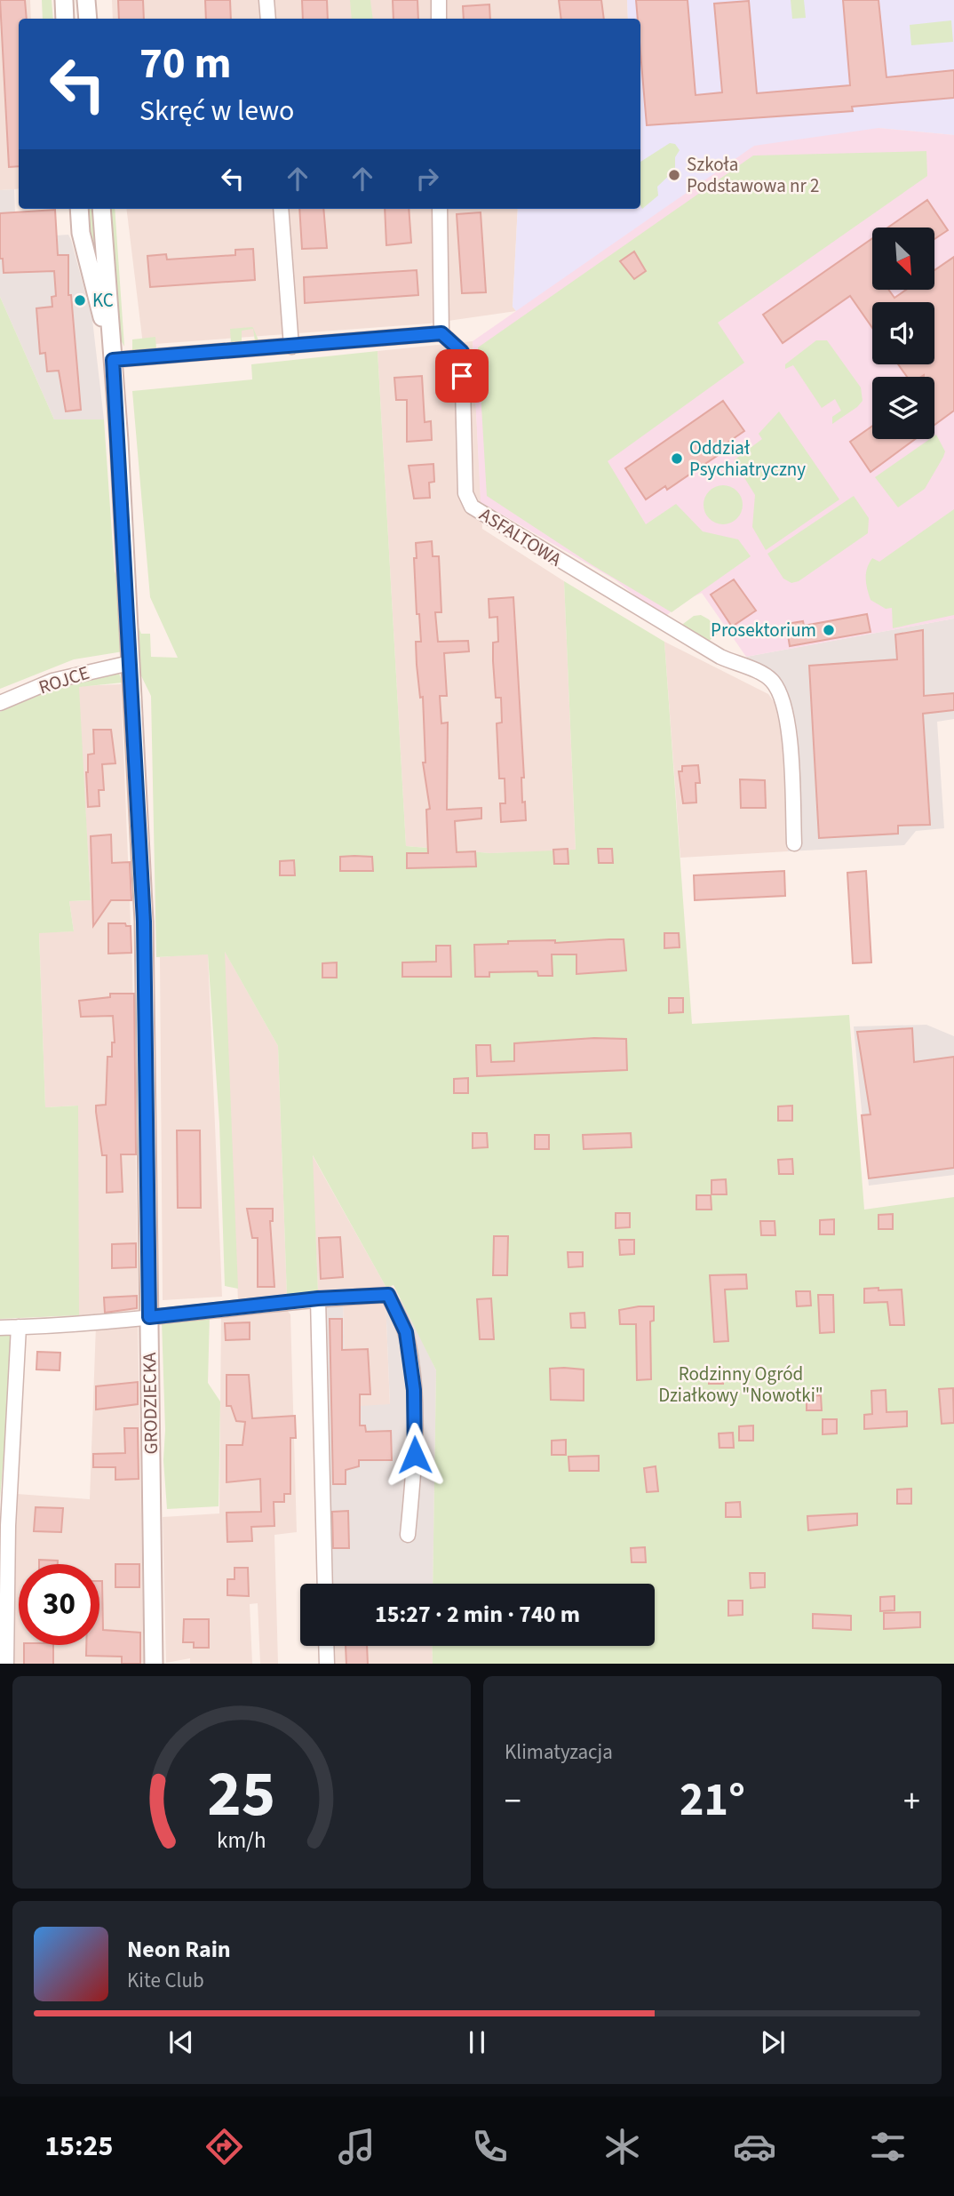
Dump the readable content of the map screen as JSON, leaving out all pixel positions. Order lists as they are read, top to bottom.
{
  "streets": {
    "street": ["ASFALTOWA", "ROJCE", "GRODZIECKA"]
  },
  "crossings": [
    ["ROJCE", "GRODZIECKA"]
  ],
  "parks": ["Rodzinny Ogród Działkowy \"Nowotki\""],
  "places": [
    "Szkoła Podstawowa nr 2",
    "KC",
    "Oddział Psychiatryczny",
    "Prosektorium"
  ],
  "north": "bottom right",
  "page": {
    "turn": ["70 m", "Skręć w lewo"],
    "limit": "30",
    "trip": "15:27 · 2 min · 740 m",
    "tile": "Klimatyzacja",
    "heat": ["−", "21°", "+"],
    "song": ["Neon Rain", "Kite Club"],
    "tabs": "15:25",
    "gauge": ["25", "km/h"]
  }
}
